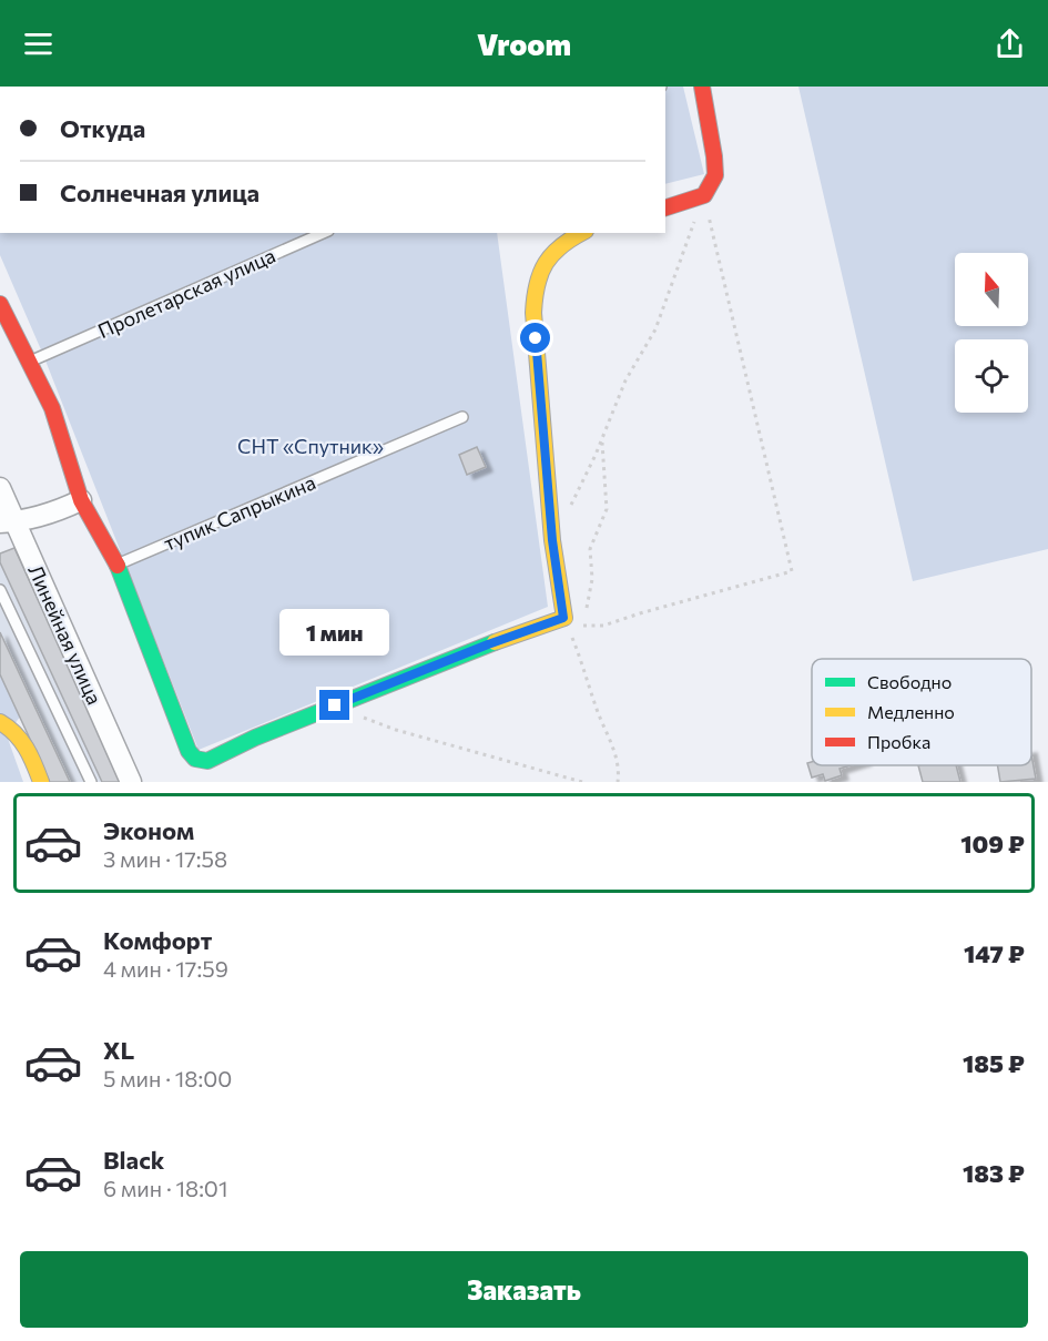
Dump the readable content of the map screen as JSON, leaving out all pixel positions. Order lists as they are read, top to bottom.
{
  "streets": {
    "street": ["Линейная улица"],
    "lane": ["Пролетарская улица", "тупик Сапрыкина"]
  },
  "parks": ["СНТ «Спутник»"],
  "legend": ["Свободно", "Медленно", "Пробка"],
  "north": "top",
  "page": {
    "header": "Vroom",
    "banner": ["Откуда", "Солнечная улица"],
    "bubble": "1 мин",
    "list": [
      {
        "name": "Эконом",
        "note": "3 мин · 17:58",
        "value": "109 ₽"
      },
      {
        "name": "Комфорт",
        "note": "4 мин · 17:59",
        "value": "147 ₽"
      },
      {
        "name": "XL",
        "note": "5 мин · 18:00",
        "value": "185 ₽"
      },
      {
        "name": "Black",
        "note": "6 мин · 18:01",
        "value": "183 ₽"
      }
    ],
    "buttons": "Заказать"
  }
}
